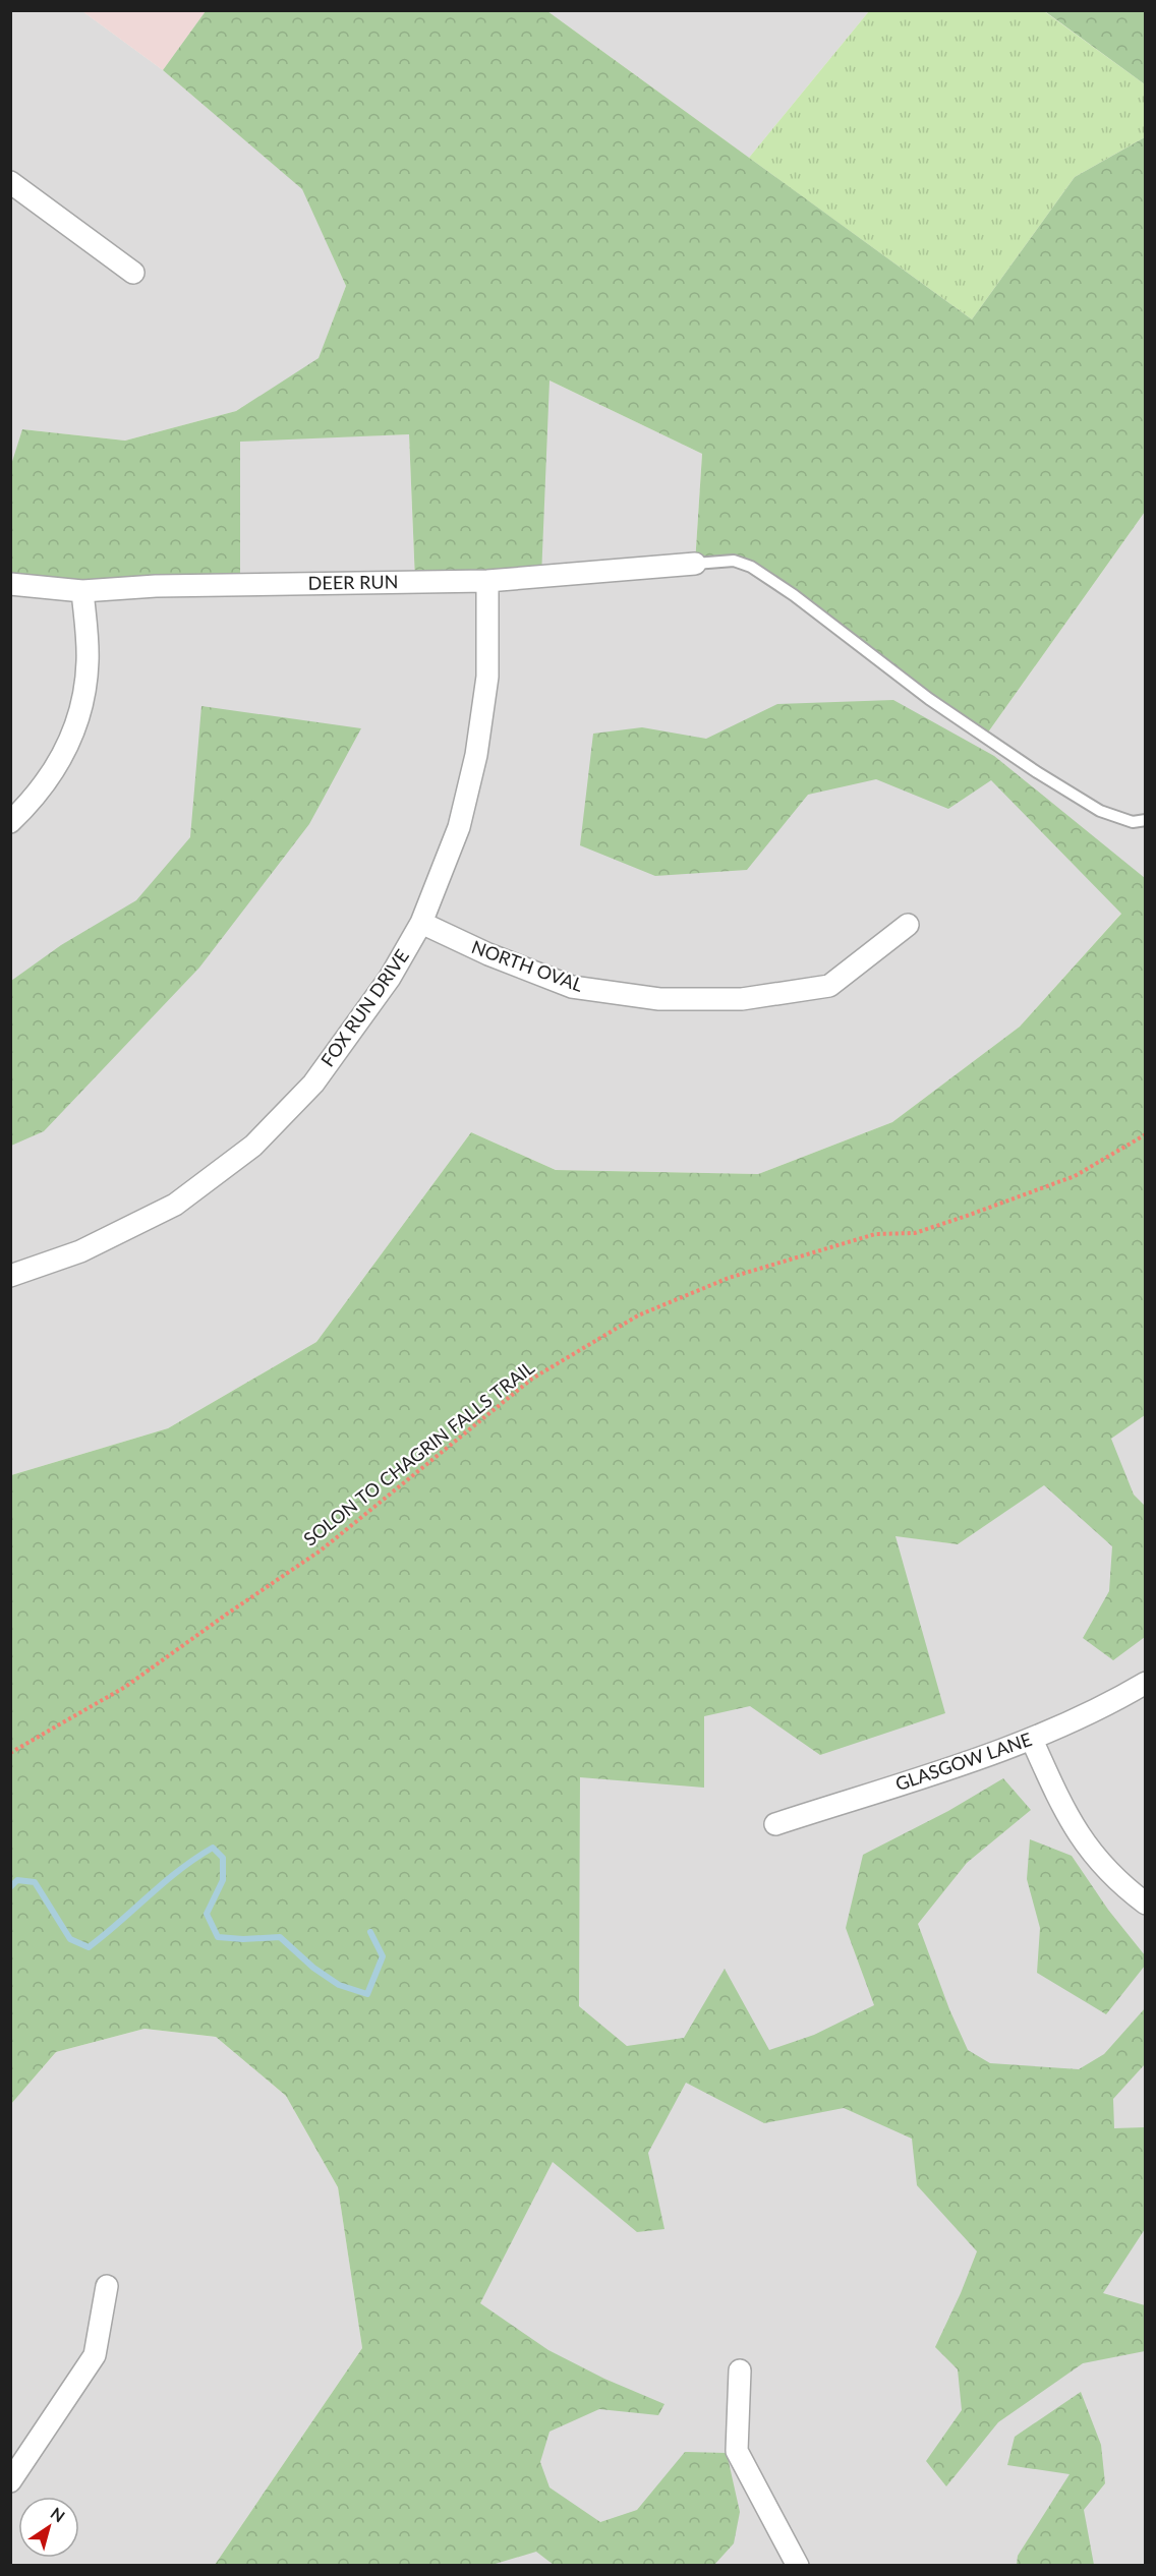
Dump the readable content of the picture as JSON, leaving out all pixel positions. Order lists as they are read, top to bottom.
{
  "streets": {
    "street": [
      "DEER RUN",
      "NORTH OVAL",
      "FOX RUN DRIVE",
      "GLASGOW LANE"
    ],
    "path": ["SOLON TO CHAGRIN FALLS TRAIL"]
  },
  "crossings": [
    ["DEER RUN", "FOX RUN DRIVE"],
    ["NORTH OVAL", "FOX RUN DRIVE"]
  ],
  "north": "top right"
}
